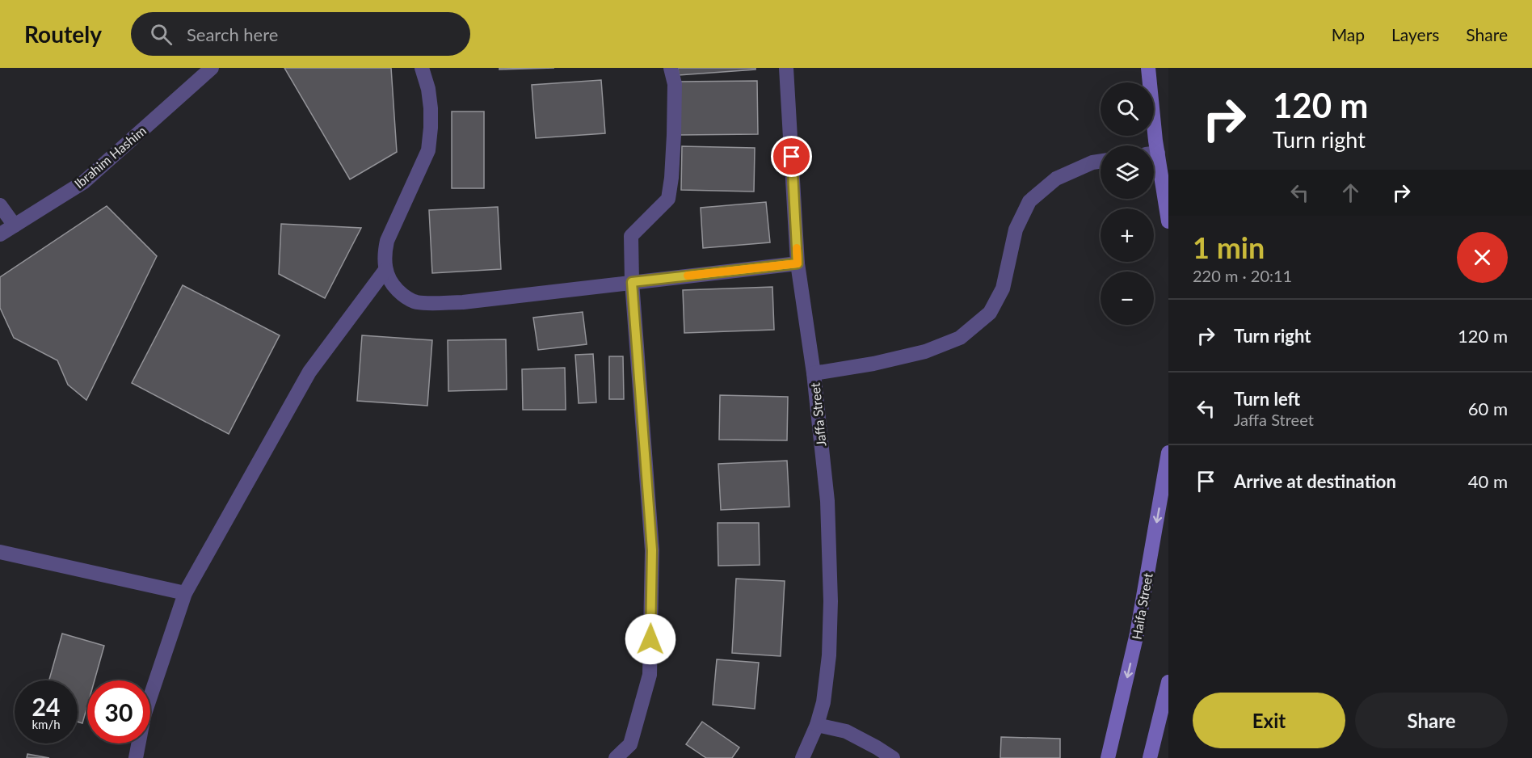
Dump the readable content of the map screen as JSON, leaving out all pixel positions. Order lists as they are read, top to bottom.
{
  "streets": {
    "main road": ["Haifa Street"],
    "street": ["Ibrahim Hashim", "Jaffa Street"]
  },
  "one_way": ["Haifa Street"],
  "page": {
    "header": "Routely",
    "search": "Search here",
    "nav": ["Map", "Layers", "Share"],
    "turn": ["120 m", "Turn right"],
    "map_buttons": ["+", "−"],
    "heading": ["1 min", "220 m · 20:11"],
    "list": [
      {
        "name": "Turn right",
        "value": "120 m"
      },
      {
        "name": "Turn left",
        "note": "Jaffa Street",
        "value": "60 m"
      },
      {
        "name": "Arrive at destination",
        "value": "40 m"
      }
    ],
    "speed": "24 km/h",
    "limit": "30",
    "buttons": ["Exit", "Share"]
  }
}
